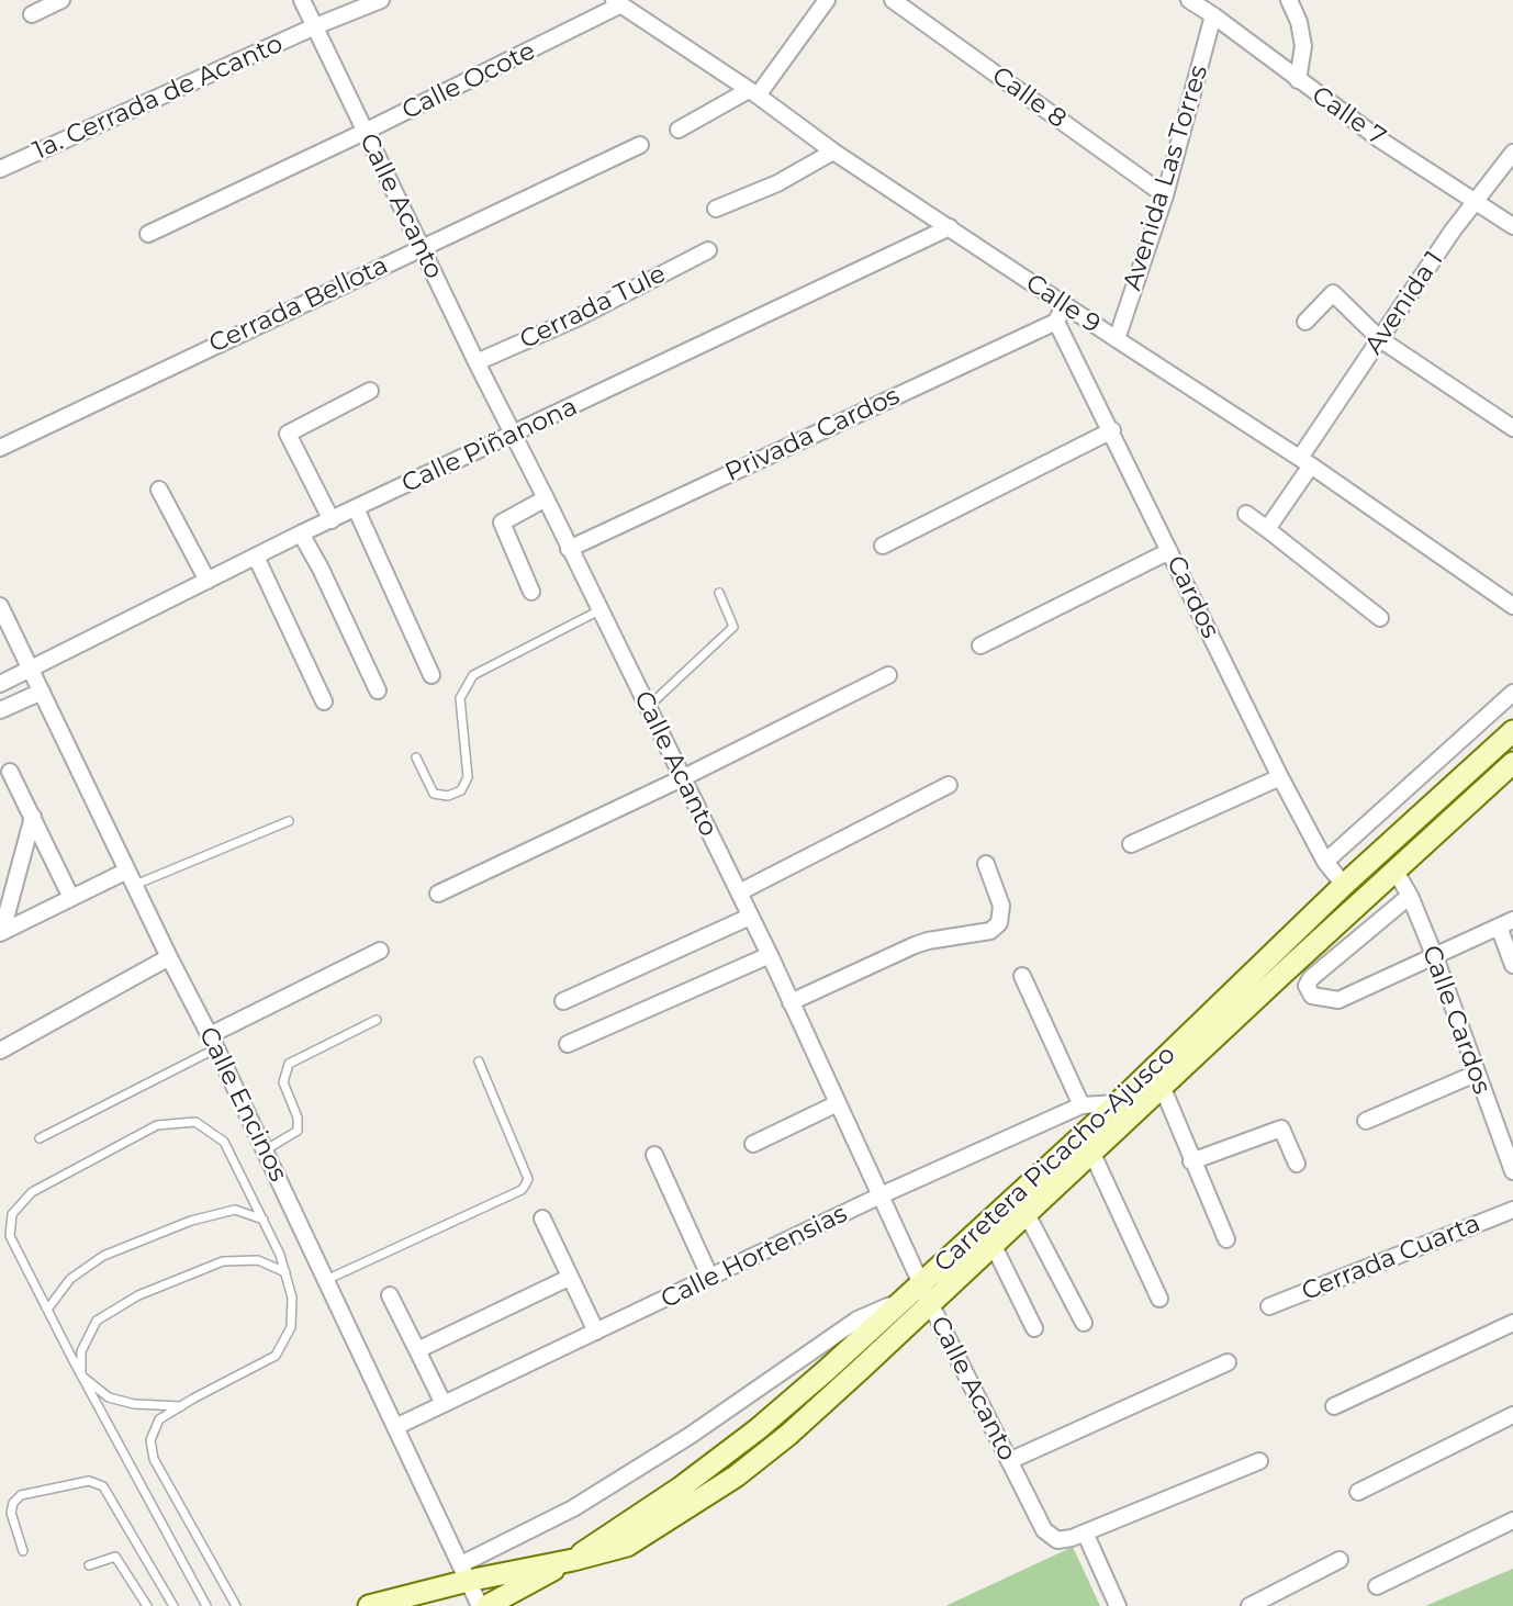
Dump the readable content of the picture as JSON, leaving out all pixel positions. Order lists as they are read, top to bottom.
{
  "streets": {
    "main road": ["Carretera Picacho-Ajusco"],
    "street": [
      "Calle Ocote",
      "1a. Cerrada de Acanto",
      "Calle 8",
      "Calle 7",
      "Avenida Las Torres",
      "Calle Acanto",
      "Avenida 1",
      "Calle 9",
      "Cerrada Bellota",
      "Cerrada Tule",
      "Privada Cardos",
      "Calle Piñanona",
      "Cardos",
      "Calle Cardos",
      "Calle Encinos",
      "Calle Hortensias",
      "Cerrada Cuarta"
    ]
  },
  "crossings": [
    ["Calle Ocote", "Calle Acanto"],
    ["Calle Ocote", "Calle 9"],
    ["1a. Cerrada de Acanto", "Calle Acanto"],
    ["Calle 8", "Avenida Las Torres"],
    ["Calle 7", "Avenida Las Torres"],
    ["Calle 7", "Avenida 1"],
    ["Avenida Las Torres", "Calle 9"],
    ["Calle Acanto", "Cerrada Bellota"],
    ["Calle Acanto", "Cerrada Tule"],
    ["Calle Acanto", "Privada Cardos"],
    ["Calle Acanto", "Calle Piñanona"],
    ["Calle Acanto", "Carretera Picacho-Ajusco"],
    ["Calle Acanto", "Calle Hortensias"],
    ["Avenida 1", "Calle 9"],
    ["Calle 9", "Calle Piñanona"],
    ["Privada Cardos", "Cardos"],
    ["Calle Piñanona", "Calle Encinos"],
    ["Cardos", "Carretera Picacho-Ajusco"],
    ["Calle Cardos", "Carretera Picacho-Ajusco"],
    ["Calle Encinos", "Calle Hortensias"],
    ["Carretera Picacho-Ajusco", "Calle Hortensias"]
  ]
}
